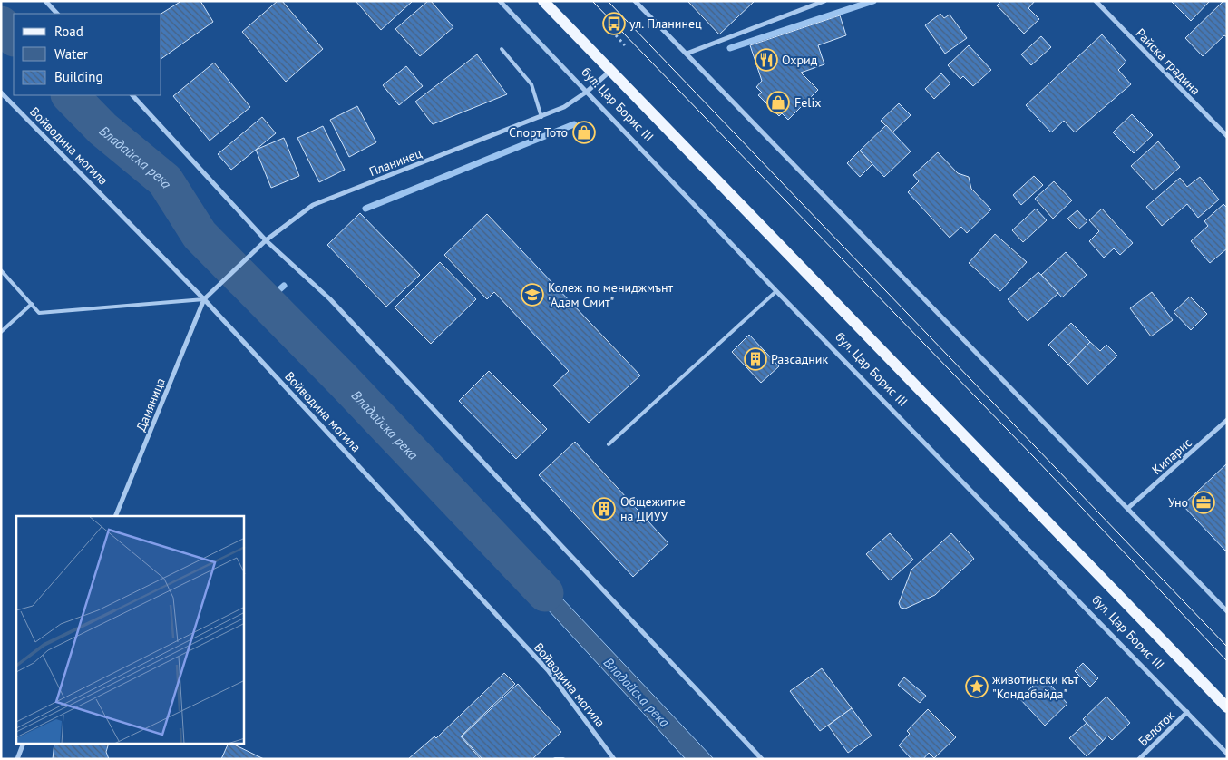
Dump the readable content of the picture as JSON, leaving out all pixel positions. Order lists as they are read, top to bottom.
{
  "streets": {
    "main road": ["бул. Цар Борис III"],
    "street": [
      "Райска градина",
      "Войводина могила",
      "Планинец",
      "Дамяница",
      "Кипарис",
      "Белоток"
    ]
  },
  "crossings": [
    ["бул. Цар Борис III", "Планинец"],
    ["бул. Цар Борис III", "Белоток"],
    ["Войводина могила", "Планинец"],
    ["Войводина могила", "Дамяница"],
    ["Планинец", "Дамяница"]
  ],
  "water": ["Владайска река"],
  "places": {
    "bus stop": ["ул. Планинец"],
    "restaurant": ["Охрид"],
    "shop": ["Felix", "Спорт Тото"],
    "school or university": ["Колеж по мениджмънт \"Адам Смит\""],
    "building": ["Разсадник", "Общежитие на ДИУУ"],
    "office": ["Уно"],
    "place": ["животински кът \"Кондабайда\""]
  },
  "legend": ["Road", "Water", "Building"]
}
